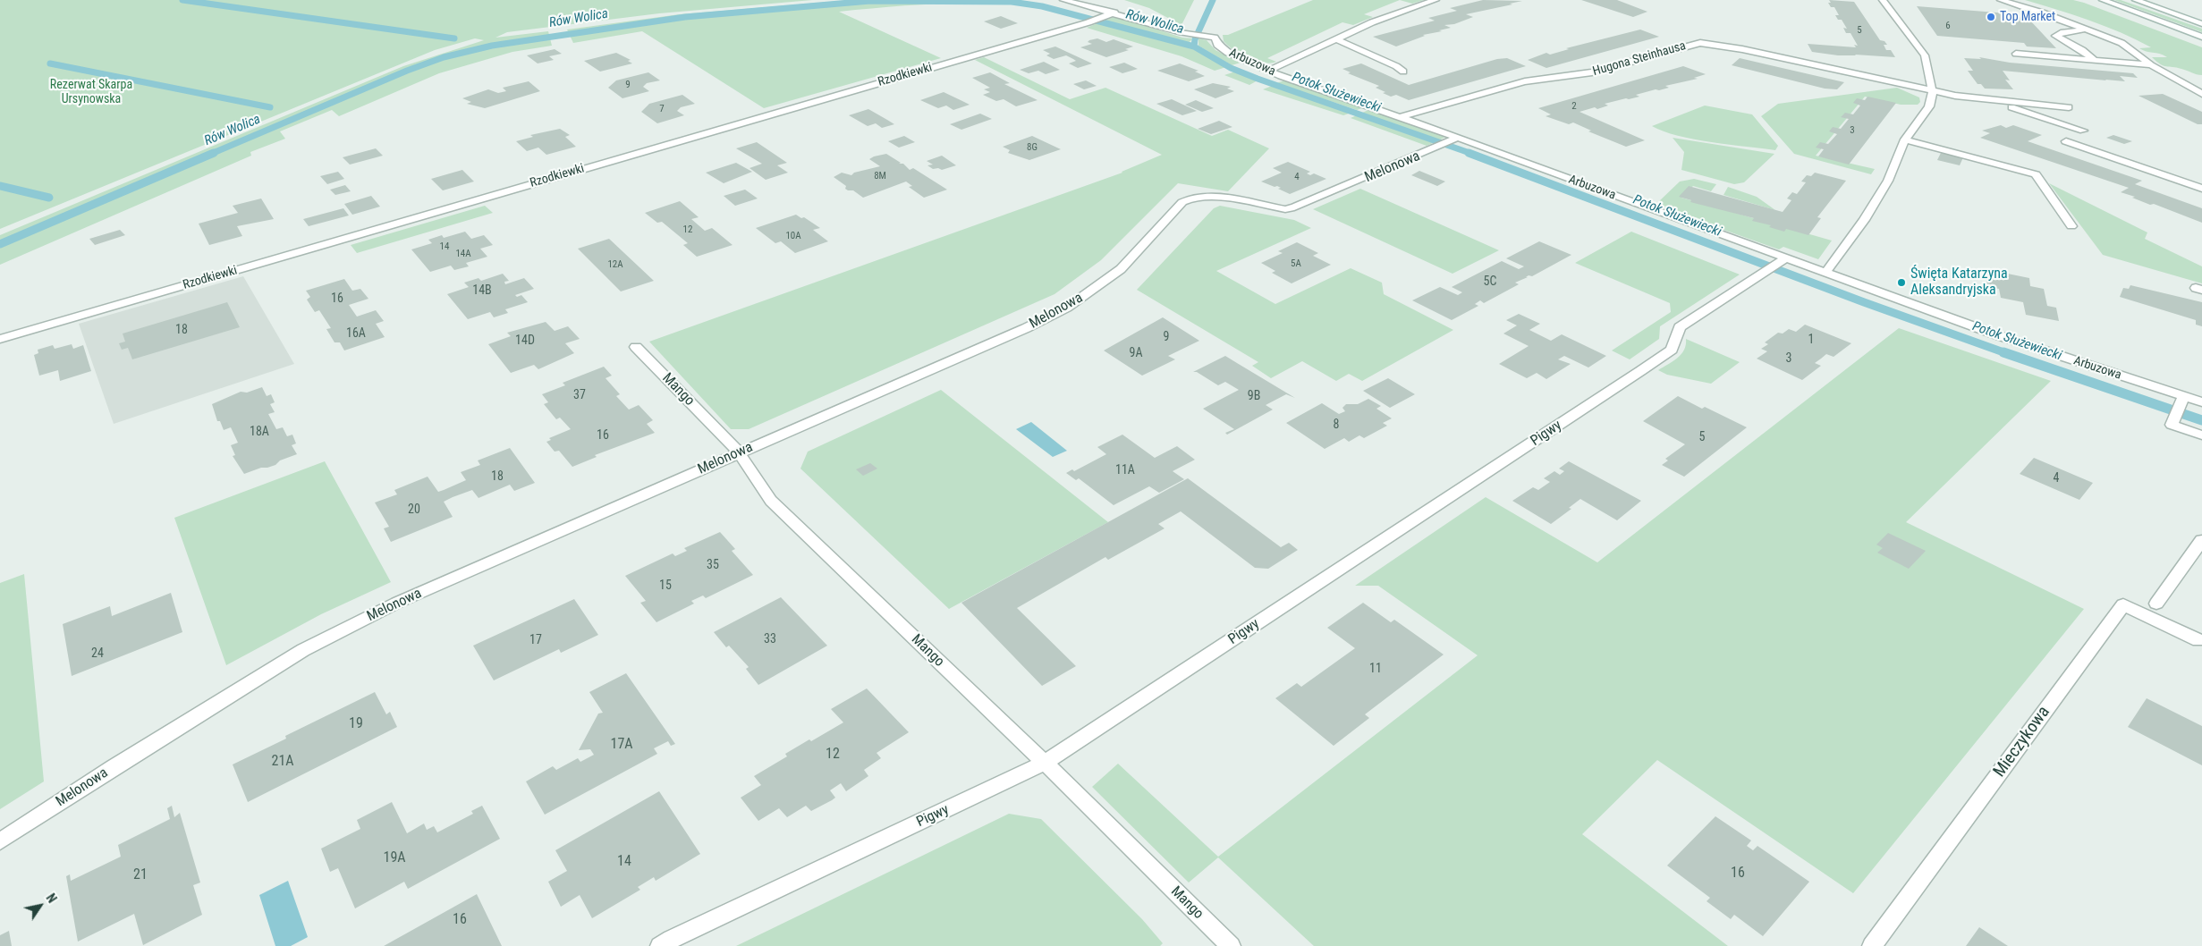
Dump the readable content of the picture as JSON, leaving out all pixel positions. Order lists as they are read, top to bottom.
{
  "streets": {
    "street": [
      "Hugona Steinhausa",
      "Arbuzowa",
      "Rzodkiewki",
      "Melonowa",
      "Mango",
      "Pigwy",
      "Mieczykowa"
    ]
  },
  "crossings": [
    ["Hugona Steinhausa", "Arbuzowa"],
    ["Arbuzowa", "Rzodkiewki"],
    ["Arbuzowa", "Melonowa"],
    ["Arbuzowa", "Pigwy"],
    ["Melonowa", "Mango"],
    ["Mango", "Pigwy"]
  ],
  "water": ["Rów Wolica", "Potok Służewiecki"],
  "parks": ["Rezerwat Skarpa Ursynowska"],
  "places": ["Top Market", "Święta Katarzyna Aleksandryjska"],
  "house_numbers": [
    "6",
    "5",
    "9",
    "2",
    "7",
    "3",
    "8G",
    "8M",
    "4",
    "12",
    "10A",
    "14",
    "14A",
    "5A",
    "12A",
    "5C",
    "14B",
    "16",
    "18",
    "16A",
    "9",
    "1",
    "14D",
    "9A",
    "3",
    "37",
    "9B",
    "8",
    "18A",
    "16",
    "5",
    "11A",
    "18",
    "4",
    "20",
    "35",
    "15",
    "33",
    "17",
    "24",
    "11",
    "19",
    "17A",
    "12",
    "21A",
    "19A",
    "14",
    "16",
    "21",
    "16"
  ],
  "north": "top right"
}
